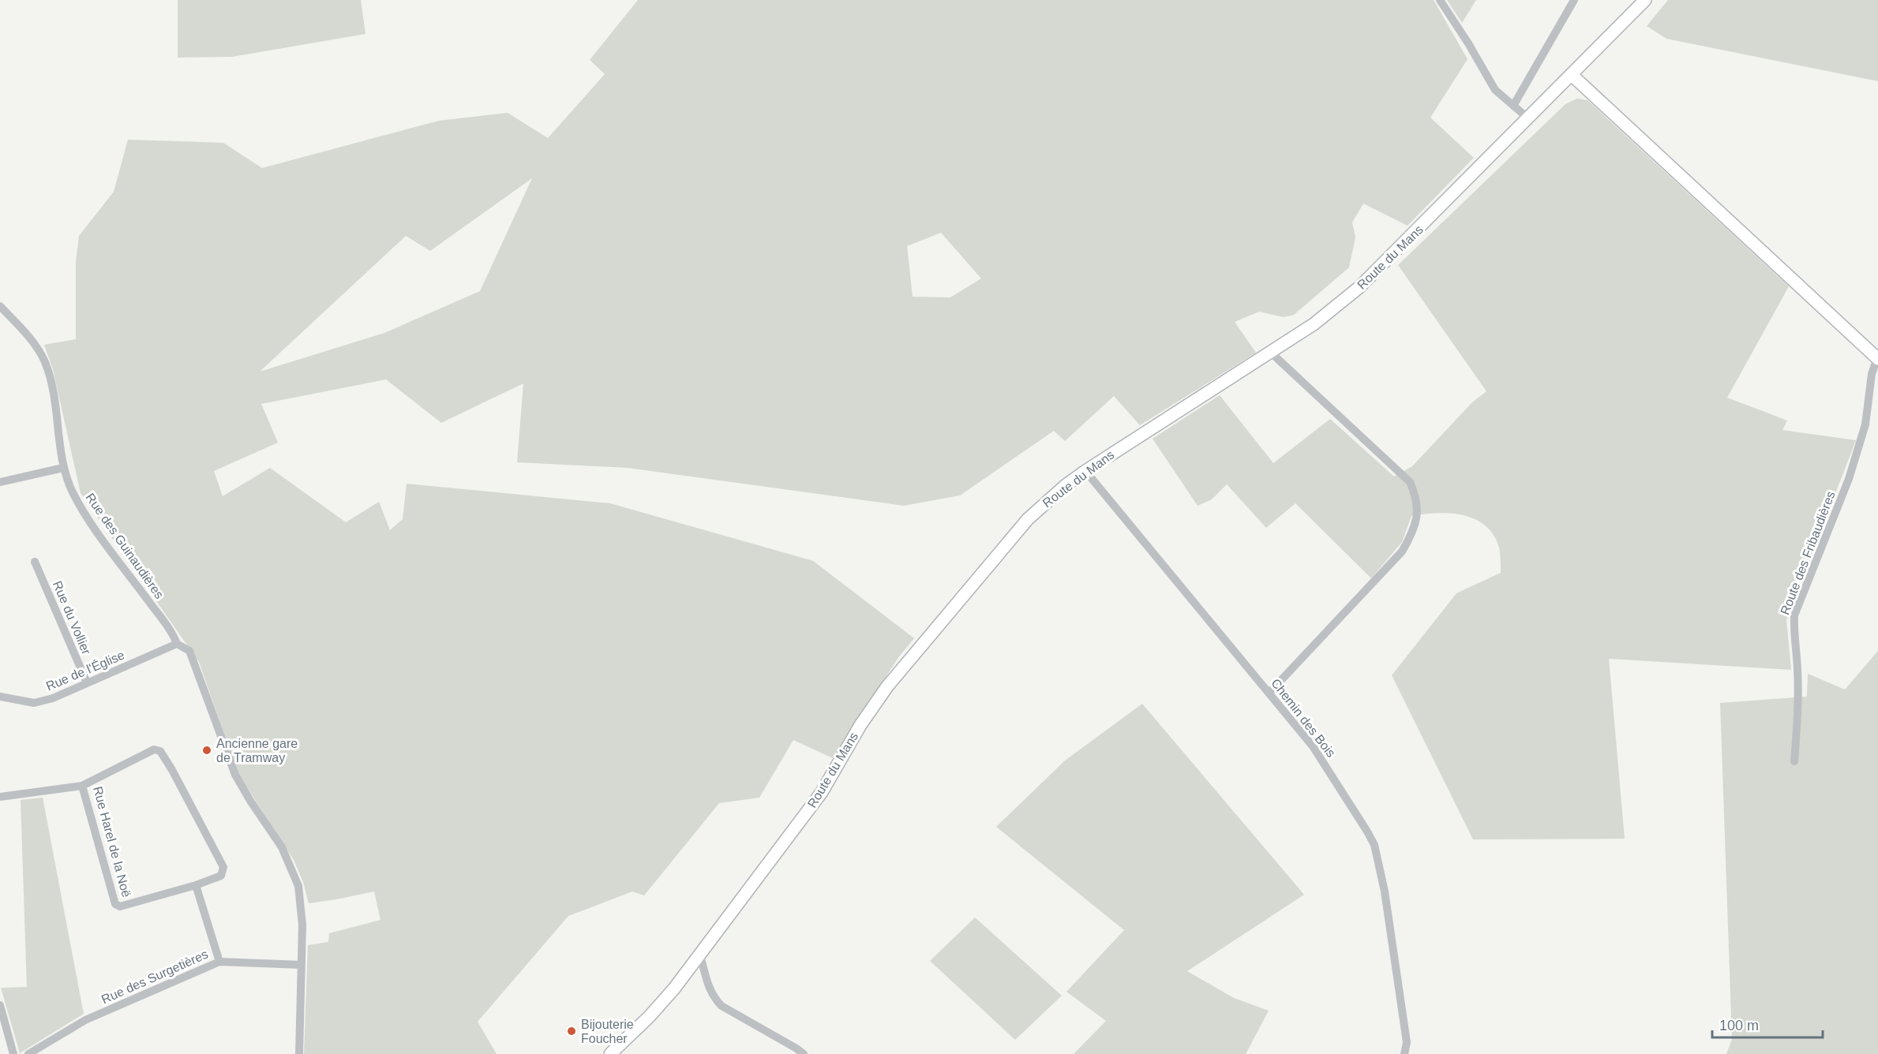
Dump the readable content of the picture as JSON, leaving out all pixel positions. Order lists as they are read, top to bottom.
{
  "streets": {
    "street": [
      "Route du Mans",
      "Rue des Guinaudières",
      "Route des Fribaudières",
      "Rue du Vollier",
      "Rue de l'Église",
      "Chemin des Bois",
      "Rue Harel de la Noë",
      "Rue des Surgetières"
    ]
  },
  "crossings": [
    ["Route du Mans", "Chemin des Bois"],
    ["Rue des Guinaudières", "Rue de l'Église"],
    ["Rue des Guinaudières", "Rue des Surgetières"],
    ["Rue du Vollier", "Rue de l'Église"]
  ],
  "places": ["Ancienne gare de Tramway", "Bijouterie Foucher"],
  "scale_bar": "100 m"
}
